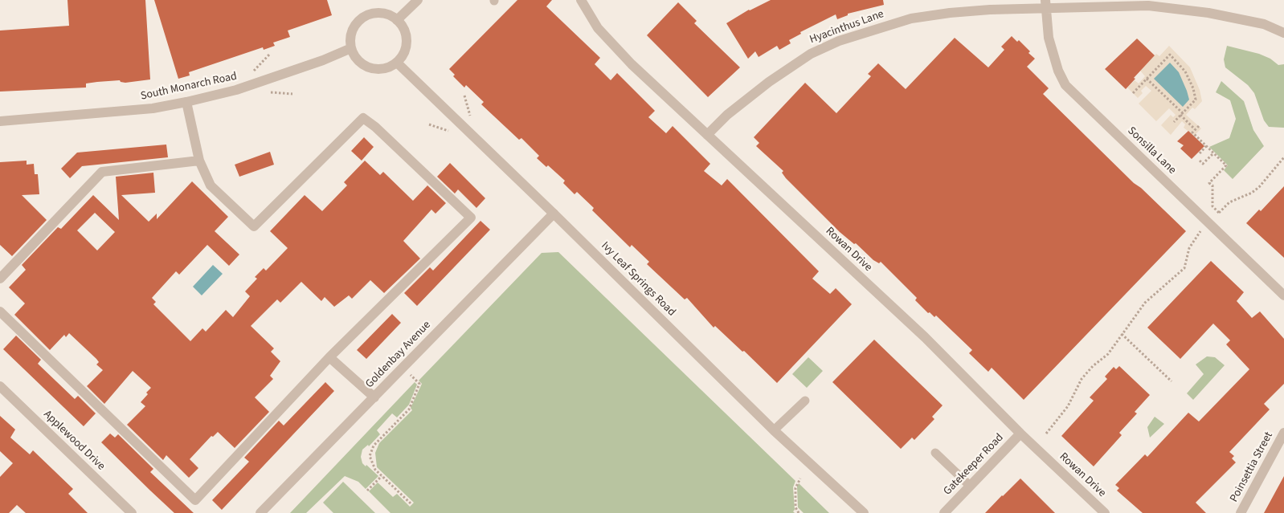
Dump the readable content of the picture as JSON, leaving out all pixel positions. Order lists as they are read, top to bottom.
{
  "streets": {
    "street": [
      "Hyacinthus Lane",
      "South Monarch Road",
      "Sonsilla Lane",
      "Rowan Drive",
      "Ivy Leaf Springs Road",
      "Goldenbay Avenue",
      "Applewood Drive",
      "Gatekeeper Road",
      "Poinsettia Street"
    ]
  },
  "crossings": [
    ["Hyacinthus Lane", "Sonsilla Lane"],
    ["Hyacinthus Lane", "Rowan Drive"],
    ["South Monarch Road", "Ivy Leaf Springs Road"],
    ["Rowan Drive", "Gatekeeper Road"],
    ["Ivy Leaf Springs Road", "Goldenbay Avenue"]
  ]
}
